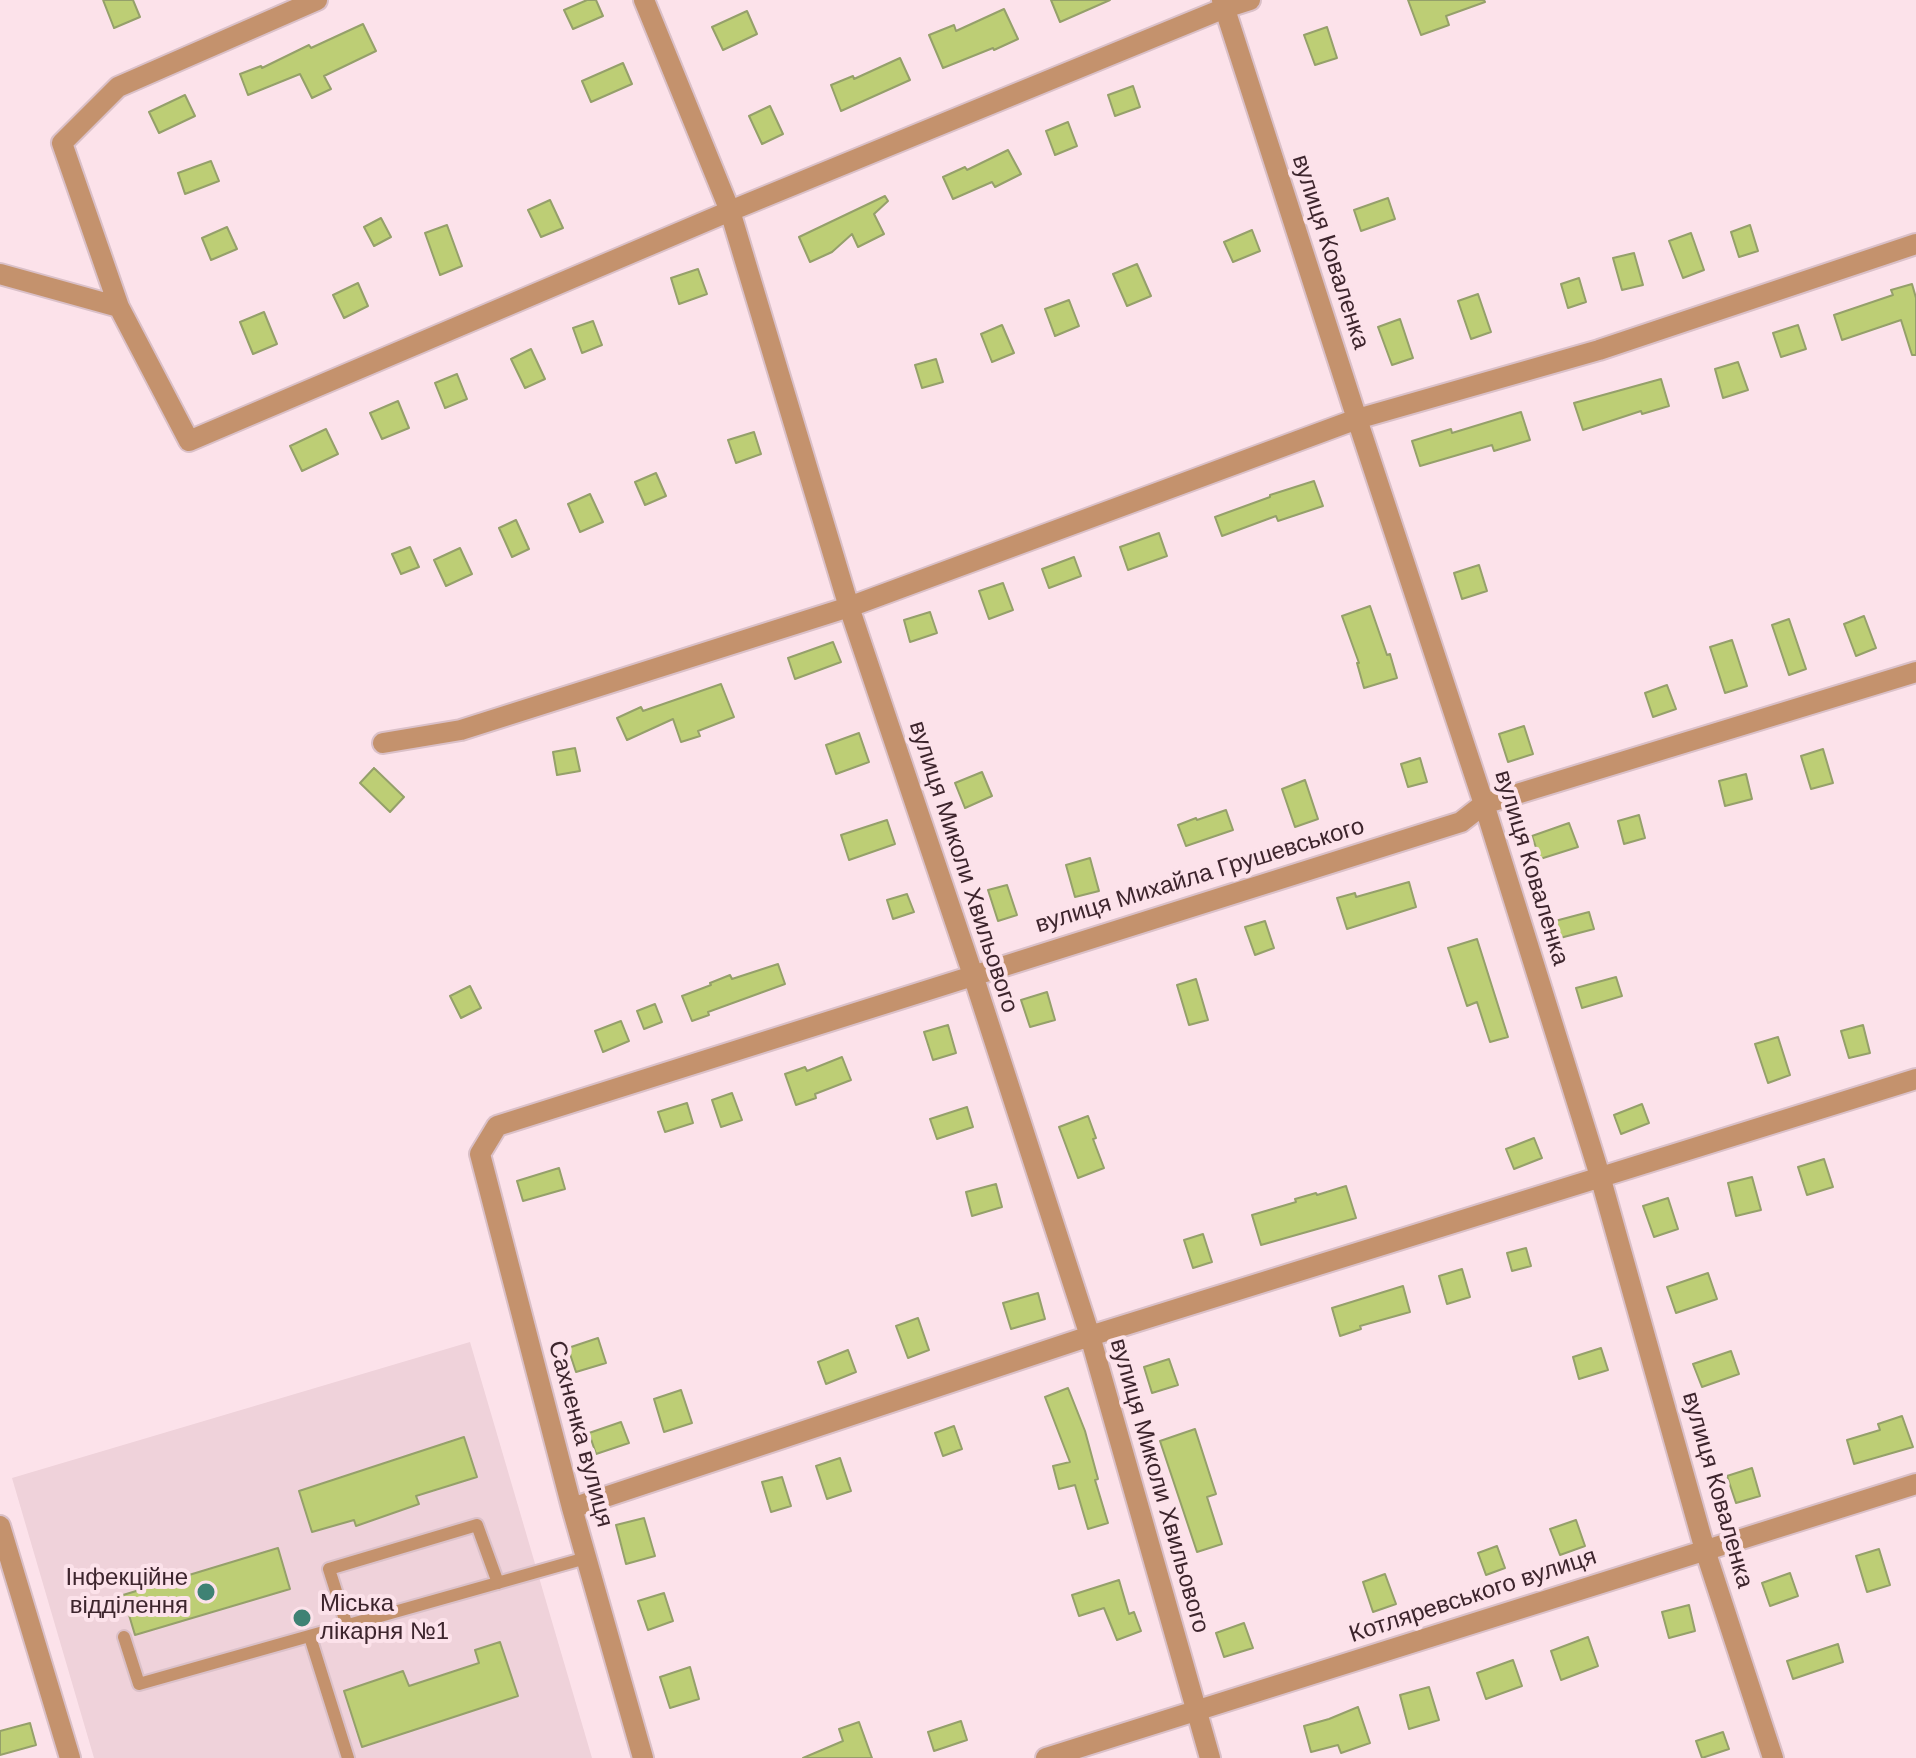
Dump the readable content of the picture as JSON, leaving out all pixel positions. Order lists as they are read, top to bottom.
{
  "streets": {
    "street": [
      "вулиця Коваленка",
      "вулиця Миколи Хвильового",
      "вулиця Михайла Грушевського",
      "Сахненка вулиця",
      "Котляревського вулиця"
    ]
  },
  "crossings": [
    ["вулиця Коваленка", "вулиця Михайла Грушевського"],
    ["вулиця Коваленка", "Котляревського вулиця"],
    ["вулиця Миколи Хвильового", "вулиця Михайла Грушевського"],
    ["вулиця Миколи Хвильового", "Котляревського вулиця"],
    ["вулиця Михайла Грушевського", "Сахненка вулиця"]
  ],
  "places": ["Інфекційне відділення", "Міська лікарня №1"]
}
